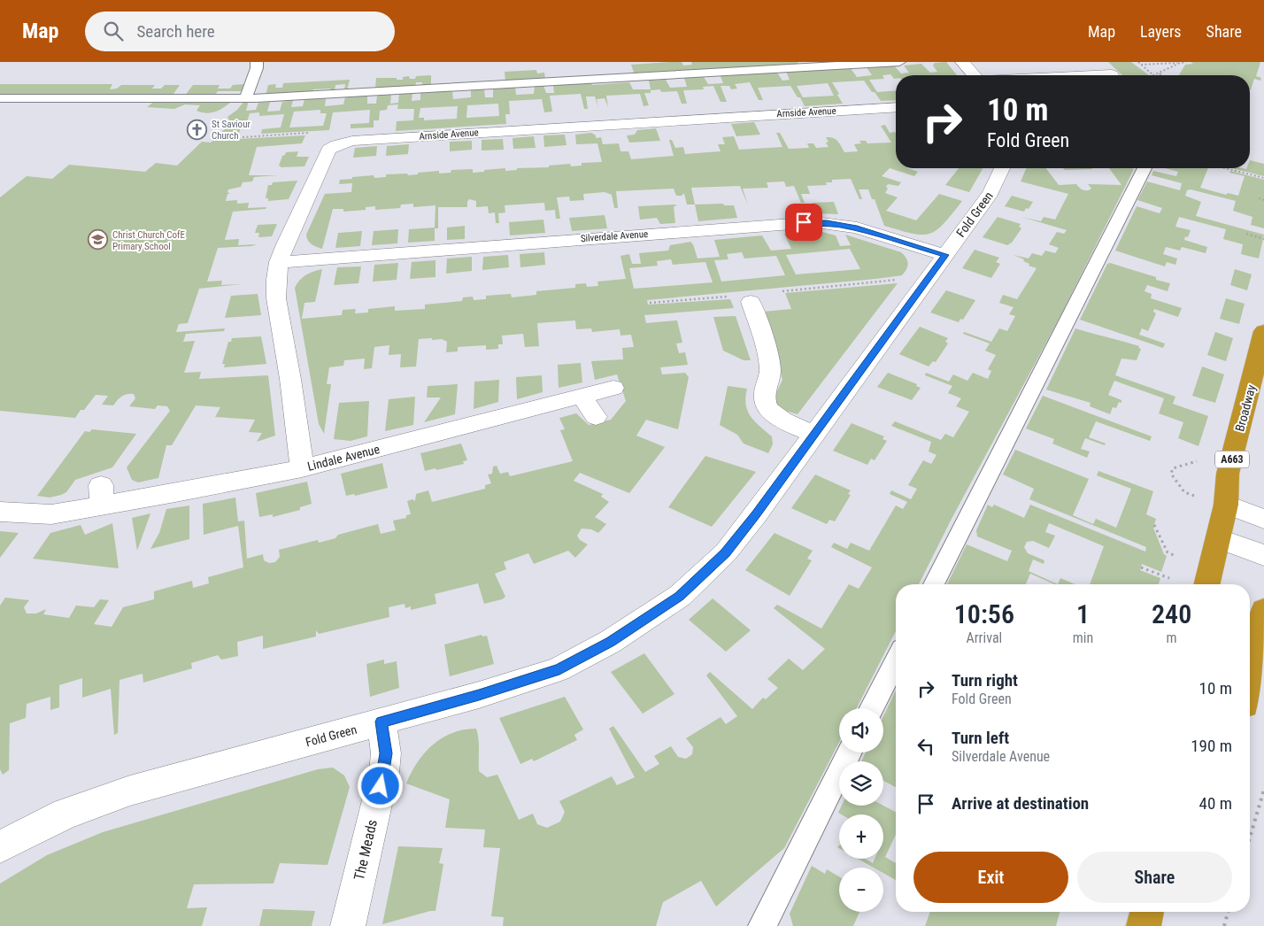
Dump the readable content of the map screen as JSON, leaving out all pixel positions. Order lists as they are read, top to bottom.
{
  "streets": {
    "highway": ["Broadway", "A663"],
    "street": [
      "Arnside Avenue",
      "Fold Green",
      "Silverdale Avenue",
      "Lindale Avenue",
      "The Meads"
    ]
  },
  "crossings": [
    ["Arnside Avenue", "Silverdale Avenue"],
    ["Arnside Avenue", "Lindale Avenue"],
    ["Fold Green", "Silverdale Avenue"],
    ["Fold Green", "The Meads"]
  ],
  "places": {
    "church": ["St Saviour Church"],
    "school or university": ["Christ Church CofE Primary School"]
  },
  "page": {
    "header": "Map",
    "search": "Search here",
    "nav": ["Map", "Layers", "Share"],
    "turn": ["10 m", "Fold Green"],
    "eta": [
      "10:56",
      "Arrival",
      "1",
      "min",
      "240",
      "m"
    ],
    "list": [
      {
        "name": "Turn right",
        "note": "Fold Green",
        "value": "10 m"
      },
      {
        "name": "Turn left",
        "note": "Silverdale Avenue",
        "value": "190 m"
      },
      {
        "name": "Arrive at destination",
        "value": "40 m"
      }
    ],
    "map_buttons": ["+", "−"],
    "buttons": ["Exit", "Share"]
  }
}
